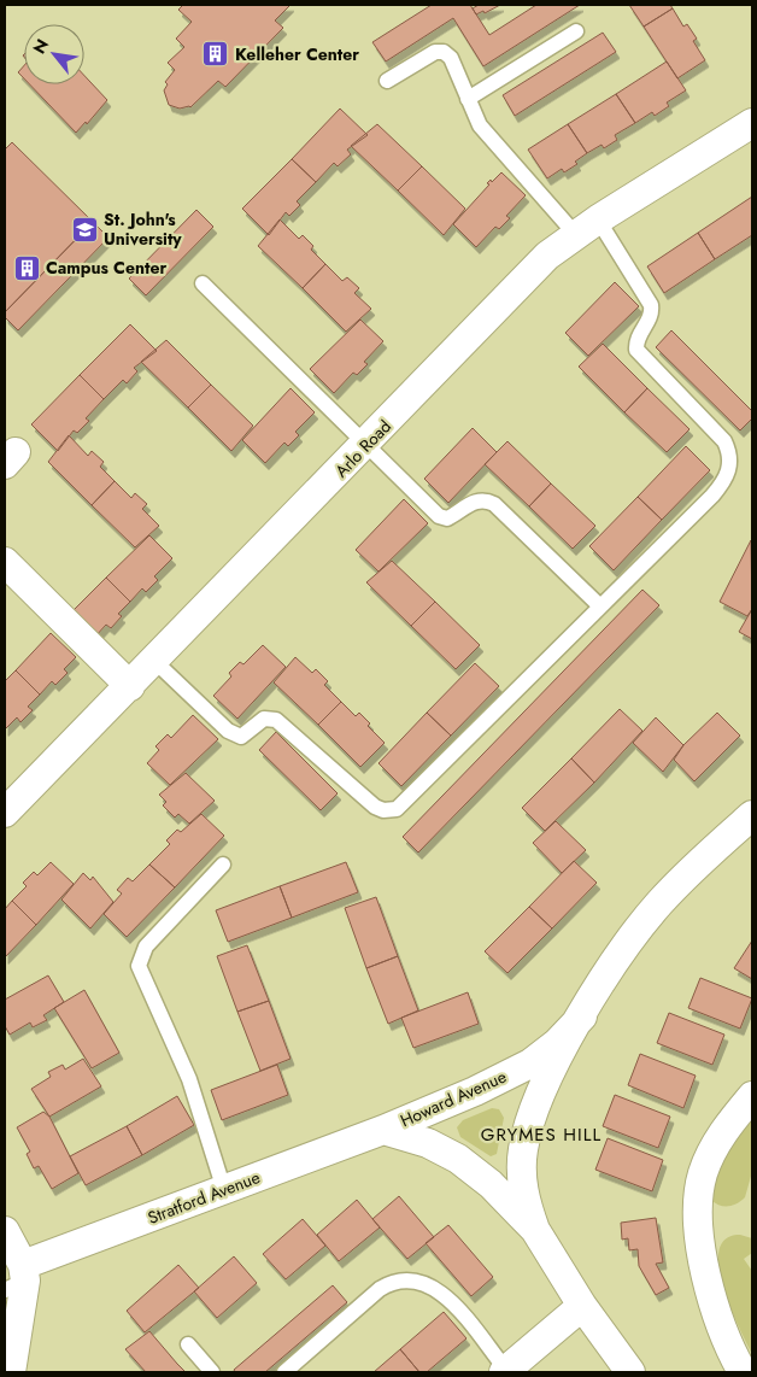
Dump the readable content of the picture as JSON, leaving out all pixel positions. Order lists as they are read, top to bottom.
{
  "streets": {
    "street": ["Arlo Road", "Howard Avenue", "Stratford Avenue"]
  },
  "crossings": [
    ["Howard Avenue", "Stratford Avenue"]
  ],
  "districts": ["GRYMES HILL"],
  "places": {
    "building": ["Kelleher Center", "Campus Center"],
    "school or university": ["St. John's University"]
  },
  "north": "top left"
}
